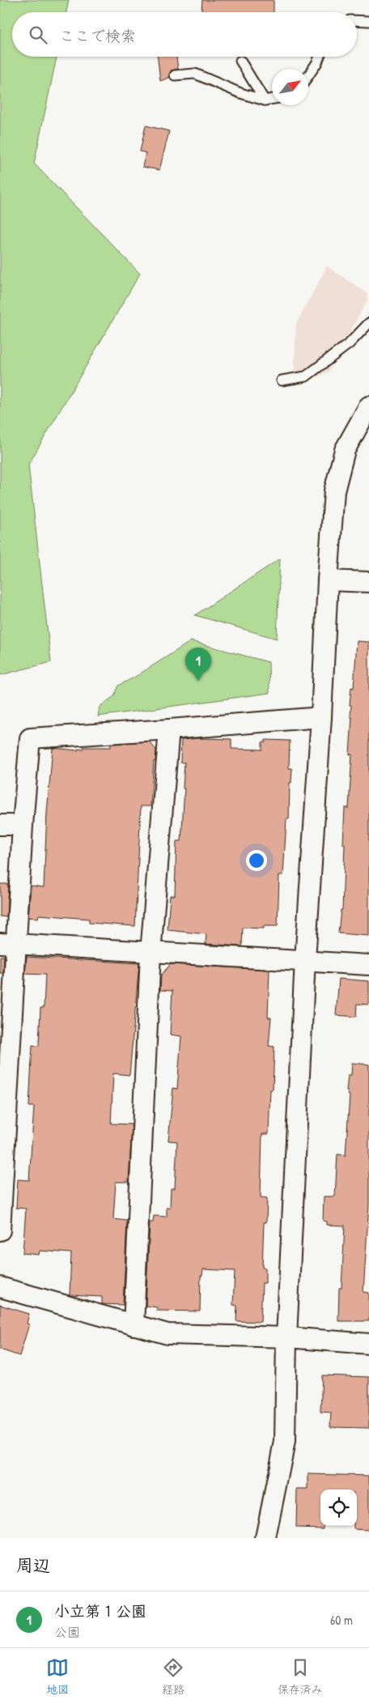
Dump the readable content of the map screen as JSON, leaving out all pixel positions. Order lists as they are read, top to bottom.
{
  "north": "top right",
  "page": {
    "search": "ここで検索",
    "pins": "1",
    "heading": "周辺",
    "list": [
      {
        "mark": "1",
        "name": "小立第１公園",
        "note": "公園",
        "value": "60 m"
      }
    ],
    "nav": ["地図", "経路", "保存済み"]
  }
}
